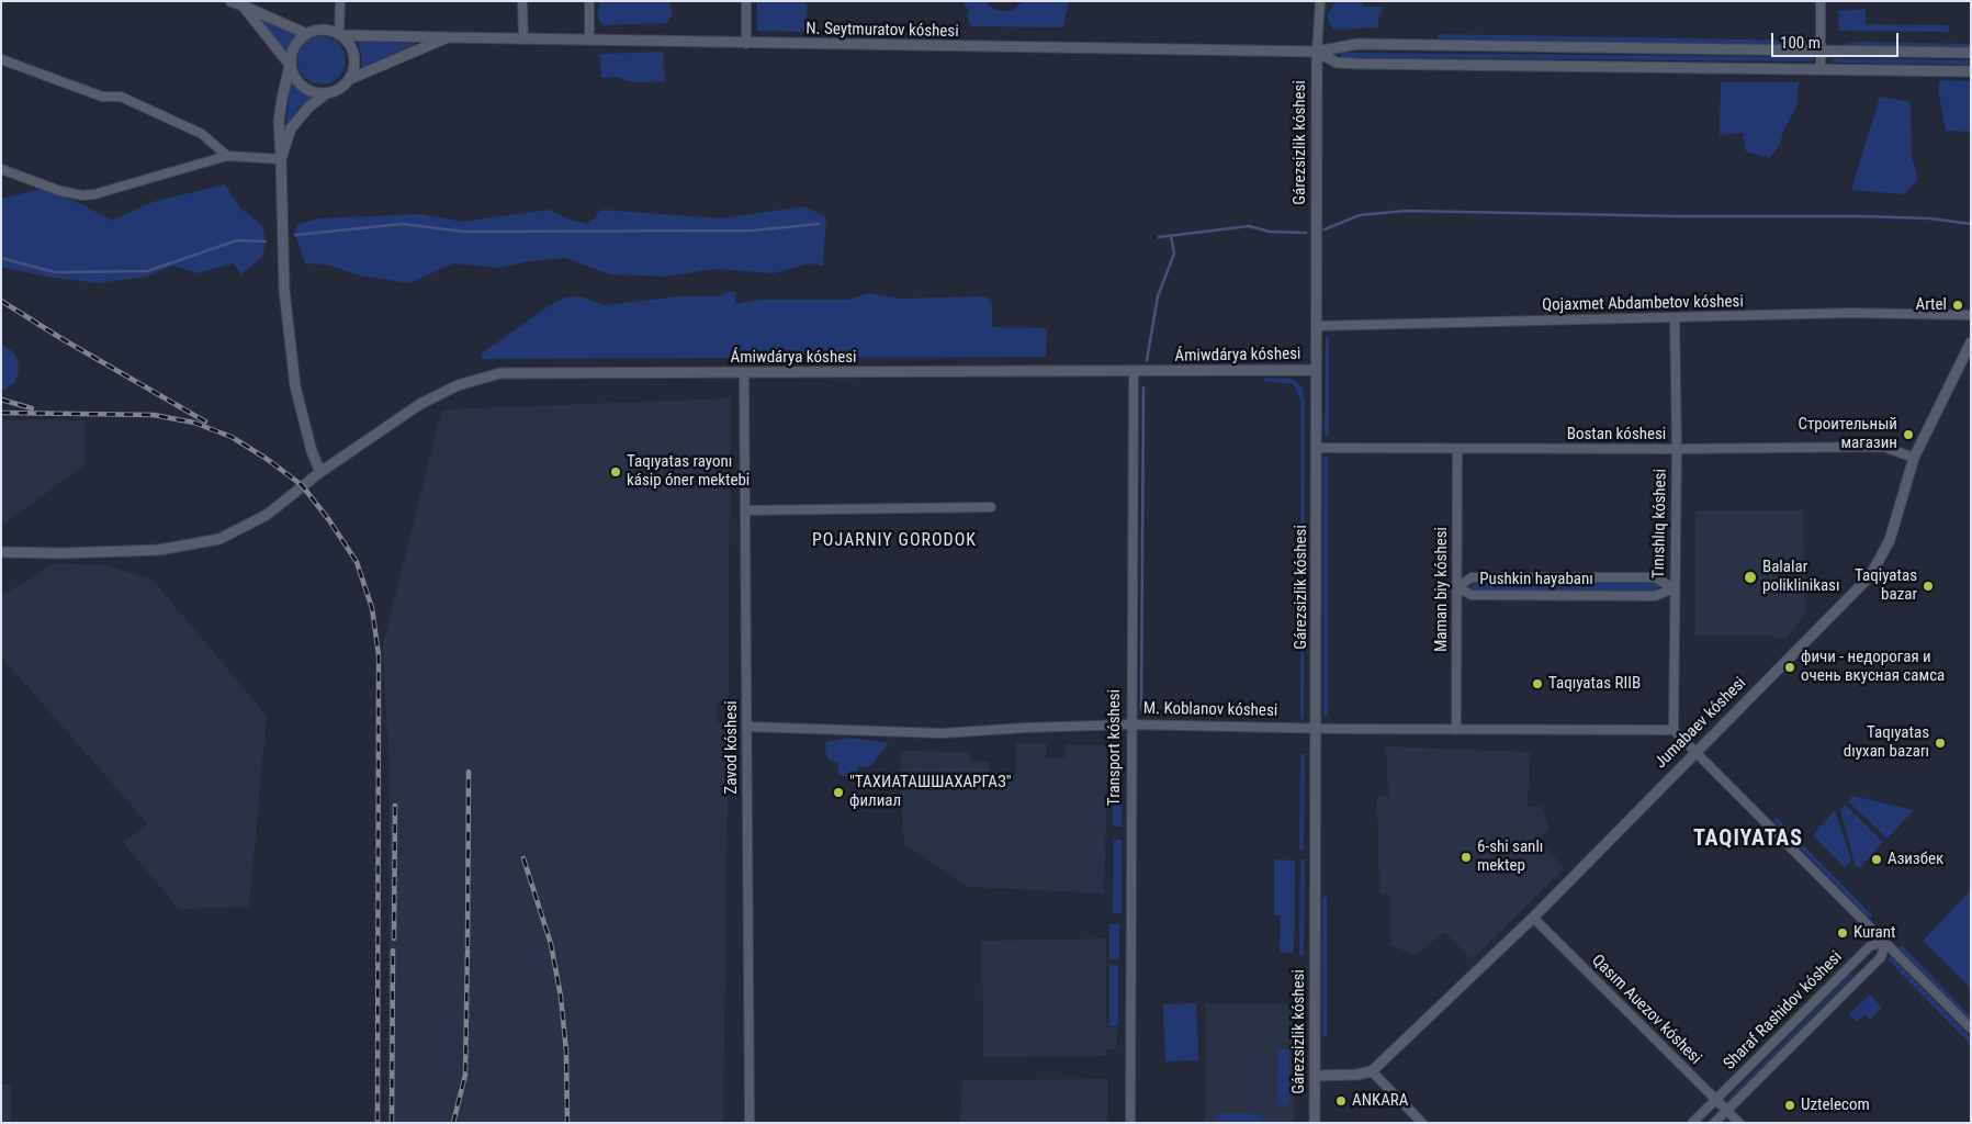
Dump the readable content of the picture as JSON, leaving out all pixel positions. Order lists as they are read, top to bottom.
{
  "streets": {
    "street": [
      "N. Seytmuratov kóshesi",
      "Gárezsizlik kóshesi",
      "Qojaxmet Abdambetov kóshesi",
      "Ámiwdárya kóshesi",
      "Bostan kóshesi",
      "Tınıshlıq kóshesi",
      "Pushkin hayabanı",
      "Maman biy kóshesi",
      "M. Koblanov kóshesi",
      "Jumabaev kóshesi",
      "Zavod kóshesi",
      "Transport kóshesi",
      "Qasım Auezov kóshesi",
      "Sharaf Rashidov kóshesi"
    ]
  },
  "crossings": [
    ["N. Seytmuratov kóshesi", "Gárezsizlik kóshesi"],
    ["Gárezsizlik kóshesi", "Qojaxmet Abdambetov kóshesi"],
    ["Gárezsizlik kóshesi", "Ámiwdárya kóshesi"],
    ["Gárezsizlik kóshesi", "Bostan kóshesi"],
    ["Gárezsizlik kóshesi", "M. Koblanov kóshesi"],
    ["Qojaxmet Abdambetov kóshesi", "Tınıshlıq kóshesi"],
    ["Ámiwdárya kóshesi", "Zavod kóshesi"],
    ["Ámiwdárya kóshesi", "Transport kóshesi"],
    ["Bostan kóshesi", "Tınıshlıq kóshesi"],
    ["Bostan kóshesi", "Maman biy kóshesi"],
    ["Bostan kóshesi", "Jumabaev kóshesi"],
    ["Tınıshlıq kóshesi", "Pushkin hayabanı"],
    ["Tınıshlıq kóshesi", "M. Koblanov kóshesi"],
    ["Pushkin hayabanı", "Maman biy kóshesi"],
    ["Maman biy kóshesi", "M. Koblanov kóshesi"],
    ["M. Koblanov kóshesi", "Zavod kóshesi"],
    ["M. Koblanov kóshesi", "Transport kóshesi"],
    ["Jumabaev kóshesi", "Qasım Auezov kóshesi"],
    ["Qasım Auezov kóshesi", "Sharaf Rashidov kóshesi"]
  ],
  "districts": ["POJARNIY GORODOK", "TAQIYATAS"],
  "places": [
    "Artel",
    "Строительный магазин",
    "Taqıyatas rayonı kásip óner mektebi",
    "Balalar poliklinikası",
    "Taqiyatas bazar",
    "фичи - недорогая и очень вкусная самса",
    "Taqıyatas RIIB",
    "Taqıyatas dıyxan bazarı",
    "\"ТАХИАТАШШАХАРГАЗ\" филиал",
    "6-shi sanlı mektep",
    "Азизбек",
    "Kurant",
    "ANKARA",
    "Uztelecom"
  ],
  "scale_bar": "100 m"
}
